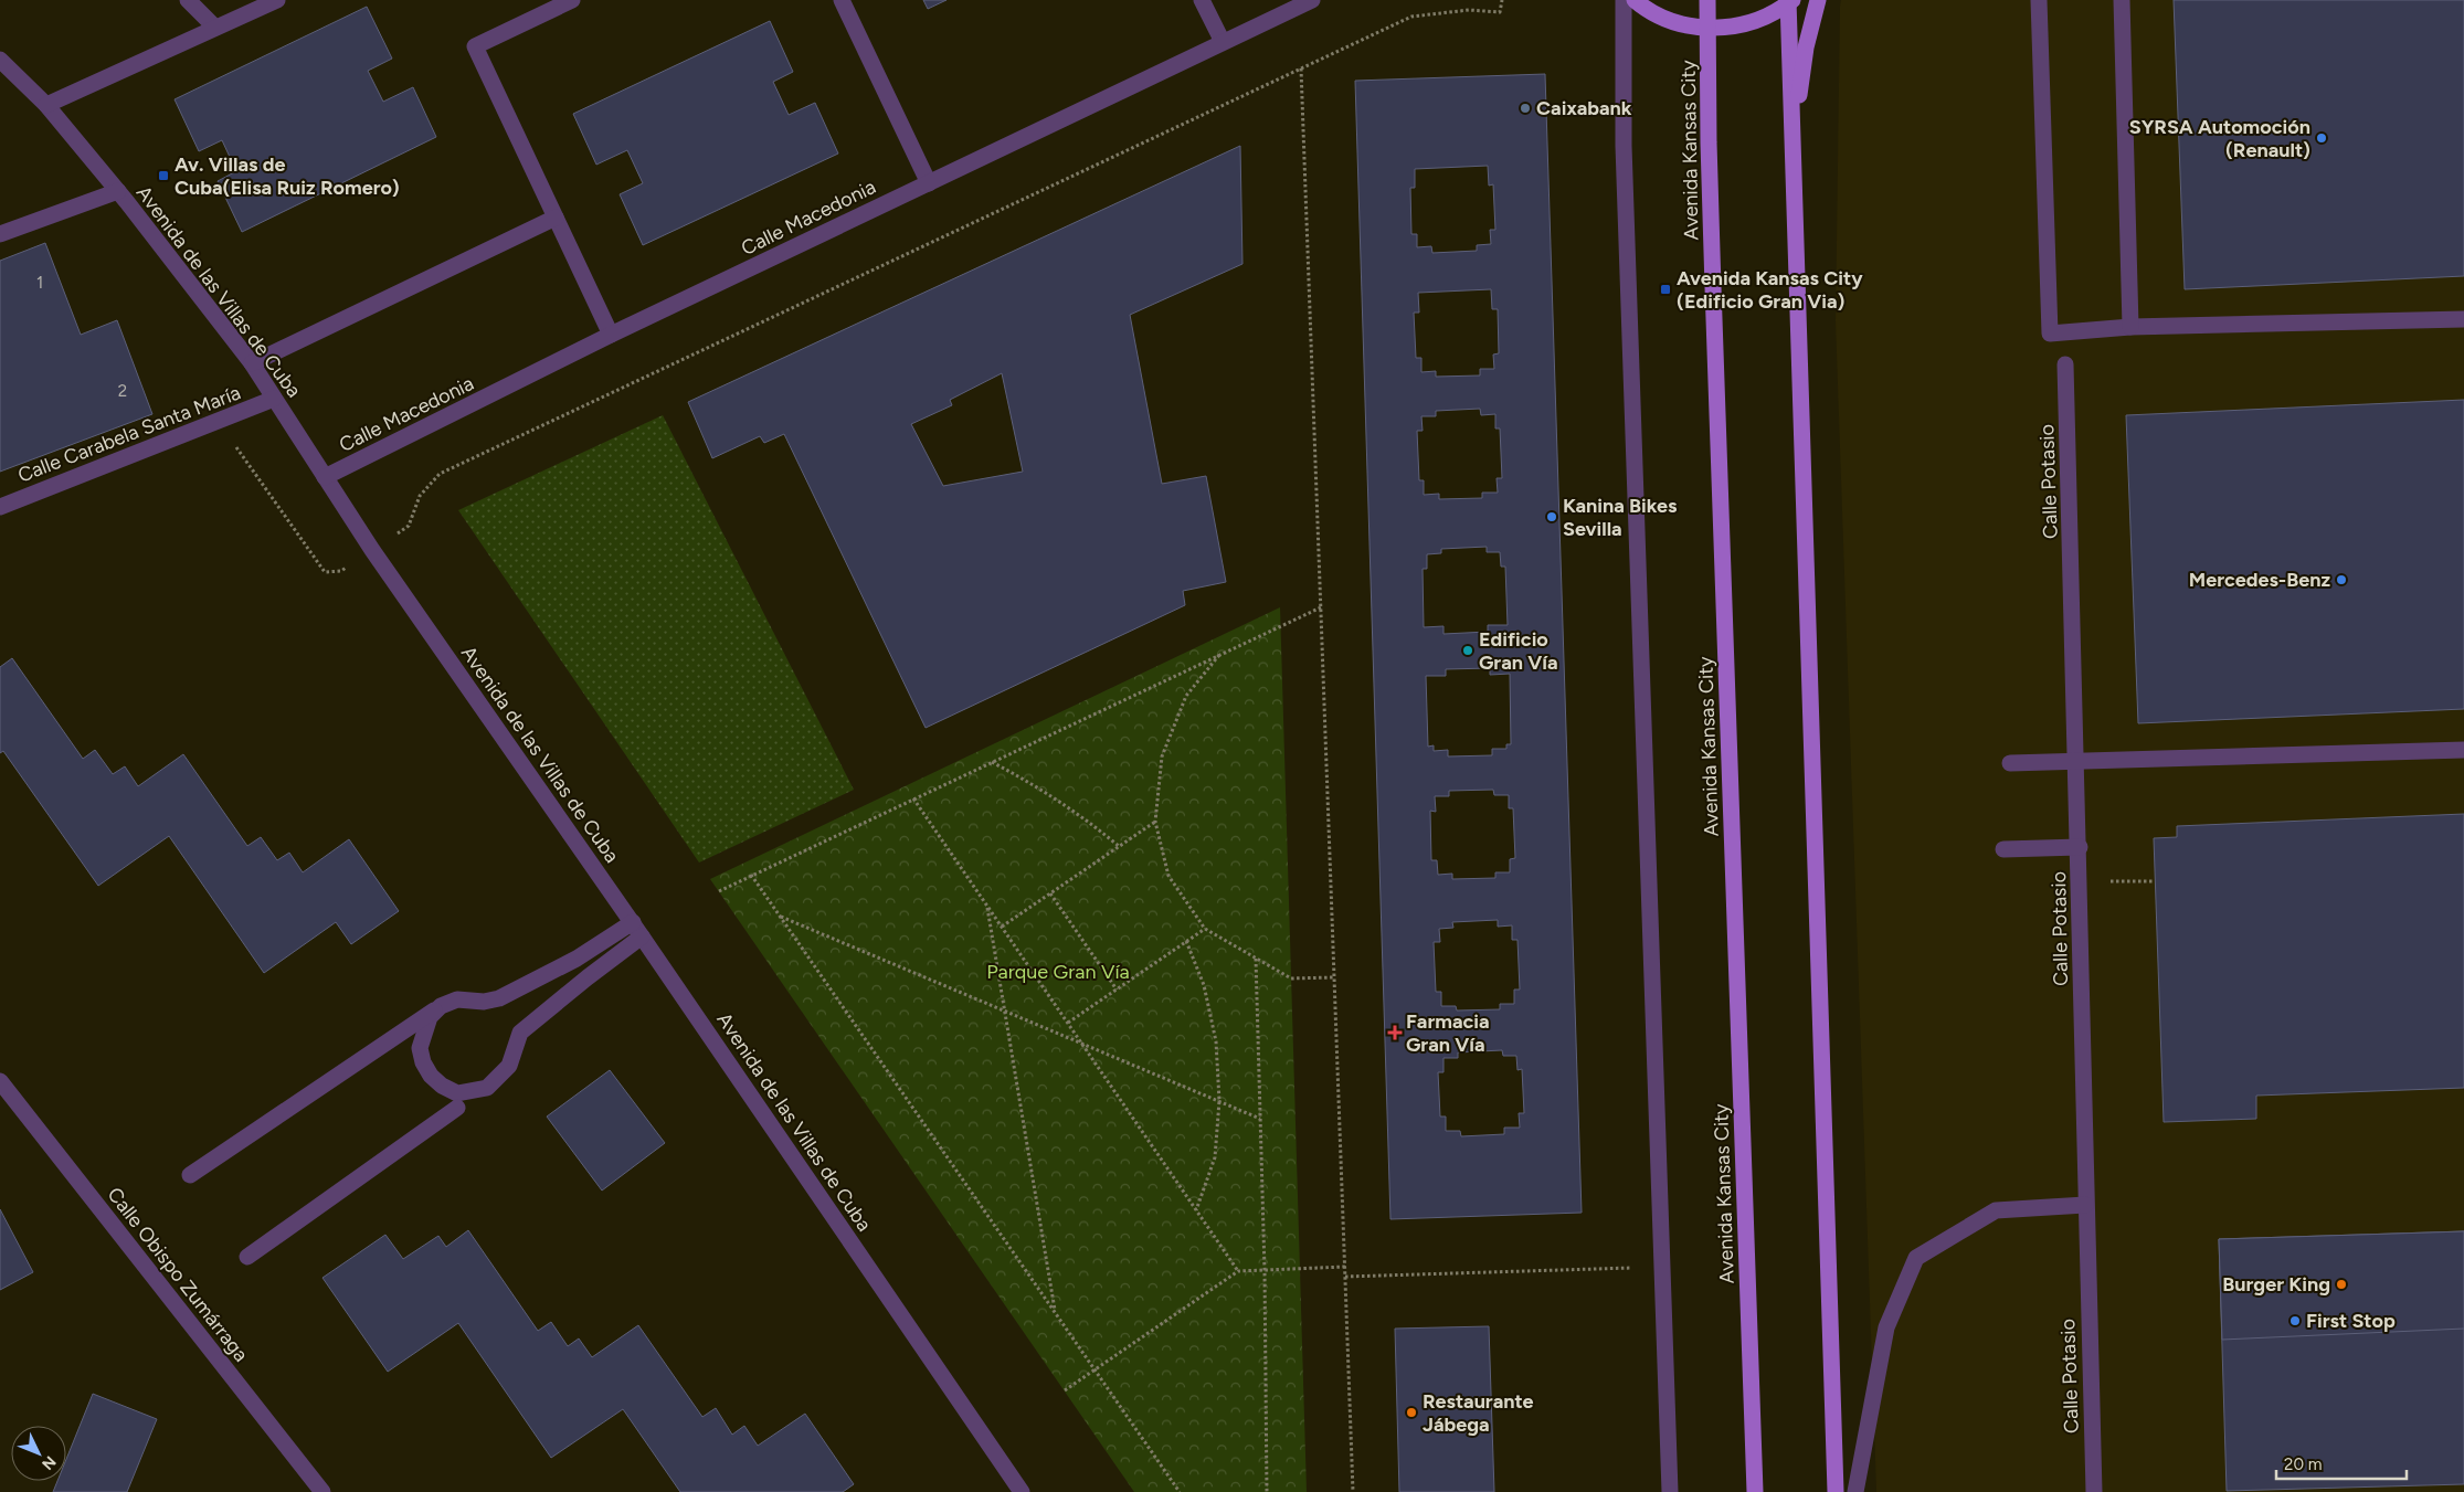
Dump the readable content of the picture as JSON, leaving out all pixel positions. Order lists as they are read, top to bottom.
{
  "streets": {
    "main road": ["Avenida Kansas City"],
    "street": [
      "Calle Macedonia",
      "Avenida de las Villas de Cuba",
      "Calle Carabela Santa María",
      "Calle Potasio",
      "Calle Obispo Zumárraga"
    ]
  },
  "crossings": [
    ["Calle Macedonia", "Avenida de las Villas de Cuba"],
    ["Avenida de las Villas de Cuba", "Calle Carabela Santa María"]
  ],
  "parks": ["Parque Gran Vía"],
  "places": {
    "other": [
      "Caixabank",
      "SYRSA Automoción (Renault)",
      "Kanina Bikes Sevilla",
      "Mercedes-Benz",
      "Edificio Gran Vía",
      "Burger King",
      "First Stop",
      "Restaurante Jábega"
    ],
    "transit": ["Av. Villas de Cuba(Elisa Ruiz Romero)", "Avenida Kansas City (Edificio Gran Via)"],
    "health": ["Farmacia Gran Vía"]
  },
  "house_numbers": ["1", "2"],
  "scale_bar": "20 m",
  "north": "bottom right"
}
